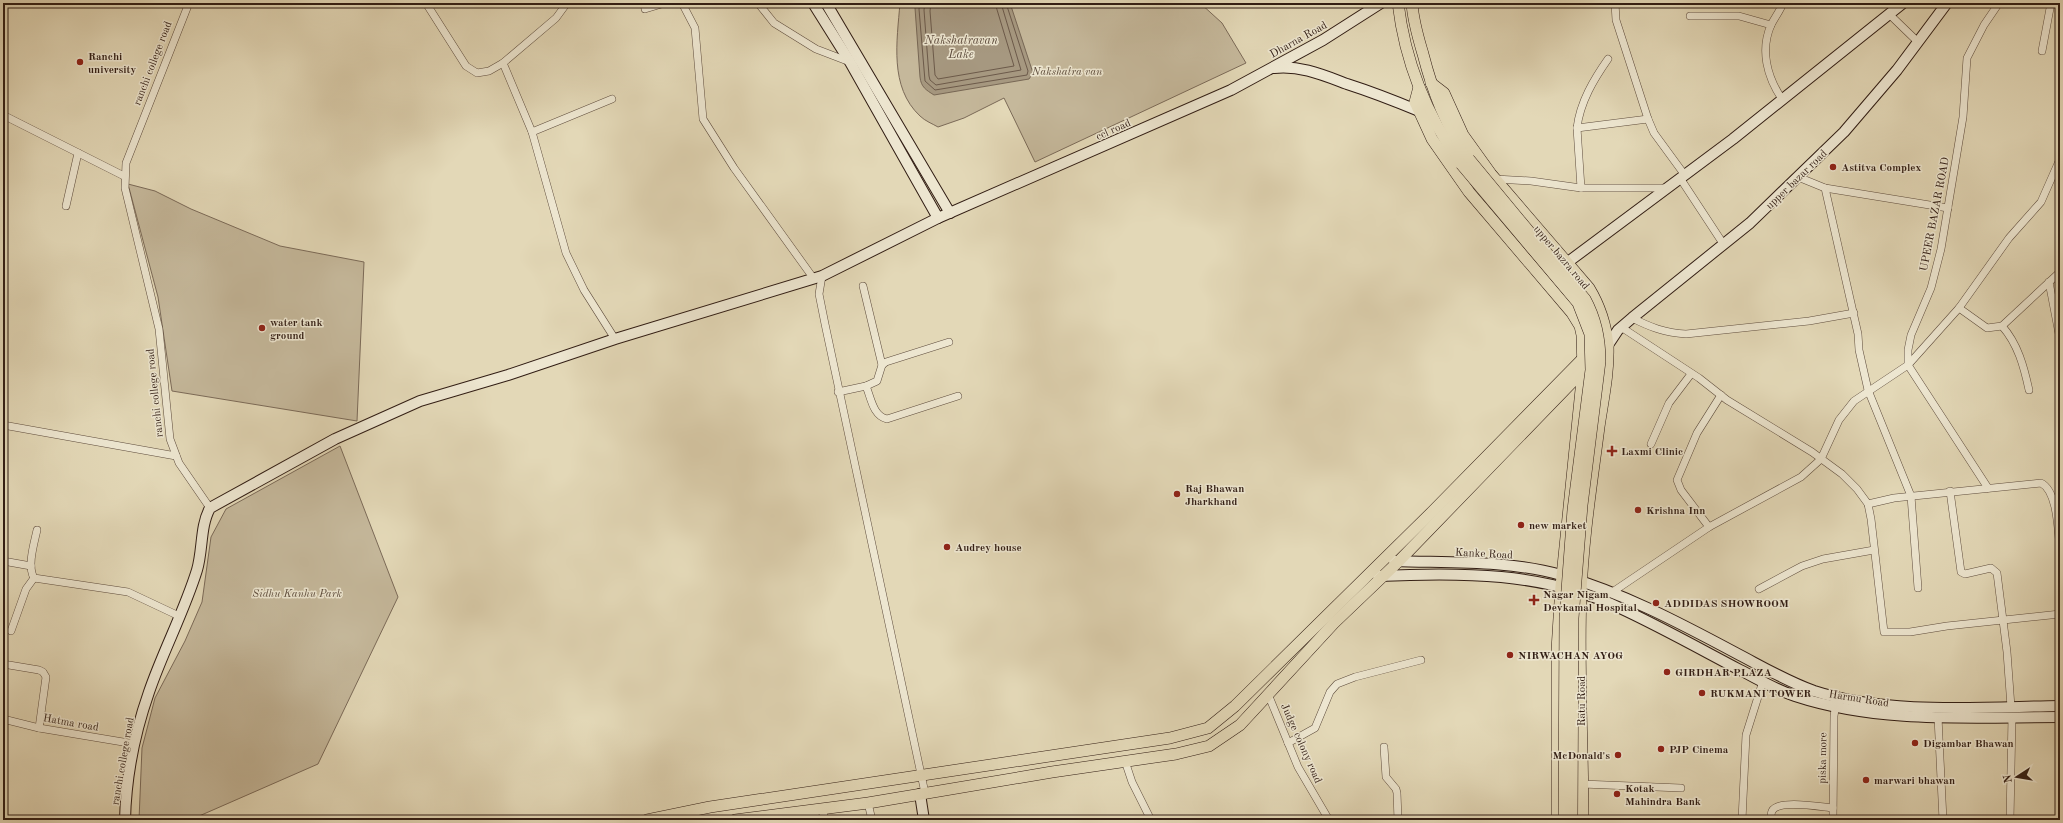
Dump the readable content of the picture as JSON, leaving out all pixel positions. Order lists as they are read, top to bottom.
{
  "streets": {
    "main road": [
      "Dharna Road",
      "ranchi college road",
      "ccl road",
      "upper bazar road",
      "upper bazra road",
      "Kanke Road",
      "Harmu Road",
      "Ratu Road"
    ],
    "street": [
      "UPEER BAZAR ROAD",
      "Hatma road",
      "Judge colony road",
      "piska more"
    ]
  },
  "crossings": [
    ["Dharna Road", "ccl road"],
    ["ranchi college road", "ccl road"],
    ["ranchi college road", "Hatma road"],
    ["upper bazar road", "upper bazra road"],
    ["upper bazar road", "Kanke Road"],
    ["upper bazar road", "Judge colony road"],
    ["upper bazra road", "Kanke Road"],
    ["upper bazra road", "Harmu Road"],
    ["upper bazra road", "Ratu Road"],
    ["Kanke Road", "Harmu Road"],
    ["Kanke Road", "Ratu Road"],
    ["Harmu Road", "Ratu Road"],
    ["Harmu Road", "piska more"]
  ],
  "water": ["Nakshatravan Lake"],
  "parks": ["Nakshatra van", "Sidhu Kanhu Park"],
  "places": {
    "other": [
      "Ranchi university",
      "Astitva Complex",
      "water tank ground",
      "Raj Bhawan Jharkhand",
      "Krishna Inn",
      "new market",
      "Audrey house",
      "ADDIDAS SHOWROOM",
      "NIRWACHAN AYOG",
      "GIRDHAR PLAZA",
      "RUKMANI TOWER",
      "Digambar Bhawan",
      "PJP Cinema",
      "McDonald's",
      "marwari bhawan",
      "Kotak Mahindra Bank"
    ],
    "health": ["Laxmi Clinic", "Nagar Nigam Devkamal Hospital"]
  },
  "north": "left"
}
